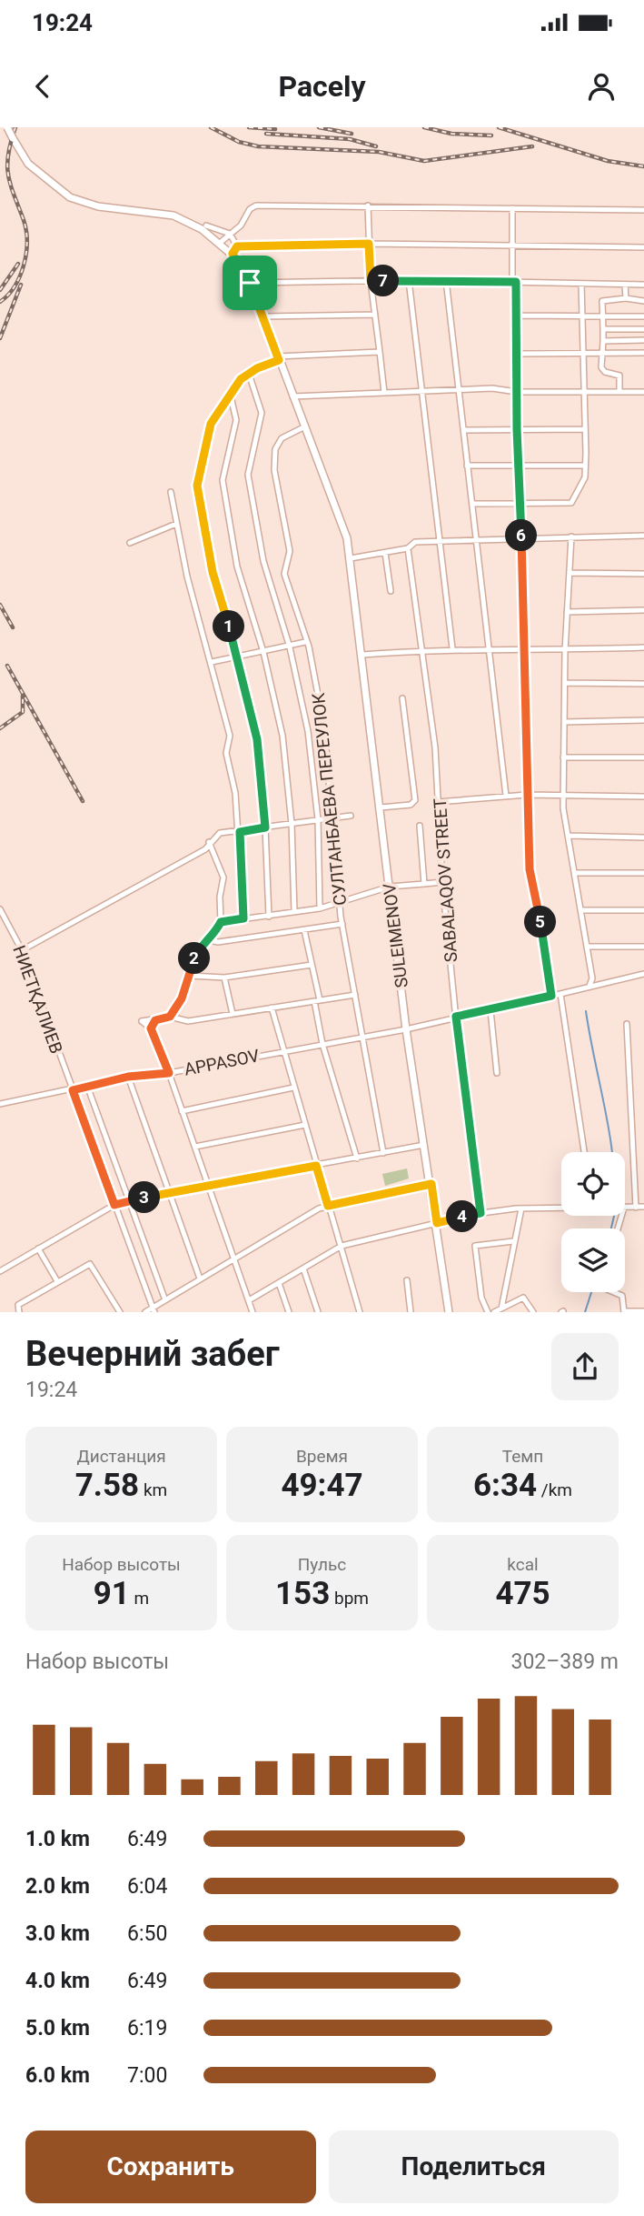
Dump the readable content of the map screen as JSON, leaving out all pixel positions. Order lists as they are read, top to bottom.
{
  "streets": {
    "main road": ["SULEIMENOV"],
    "street": [
      "СУЛТАНБАЕВА ПЕРЕУЛОК",
      "SABALAQOV STREET",
      "НИЕТҚАЛИЕВ",
      "APPASOV"
    ]
  },
  "crossings": [
    ["СУЛТАНБАЕВА ПЕРЕУЛОК", "SULEIMENOV"],
    ["СУЛТАНБАЕВА ПЕРЕУЛОК", "APPASOV"],
    ["SABALAQOV STREET", "APPASOV"],
    ["SULEIMENOV", "APPASOV"],
    ["НИЕТҚАЛИЕВ", "APPASOV"]
  ],
  "page": {
    "status": "19:24",
    "header": "Pacely",
    "pins": [
      "7",
      "6",
      "1",
      "5",
      "2",
      "3",
      "4"
    ],
    "heading": ["Вечерний забег", "19:24"],
    "stats": [
      ["Дистанция", "7.58 km"],
      ["Время", "49:47"],
      ["Темп", "6:34 /km"],
      ["Набор высоты", "91 m"],
      ["Пульс", "153 bpm"],
      ["kcal", "475"]
    ],
    "chart": ["Набор высоты", "302–389 m"],
    "list": [
      {
        "name": "1.0 km",
        "note": "6:49"
      },
      {
        "name": "2.0 km",
        "note": "6:04"
      },
      {
        "name": "3.0 km",
        "note": "6:50"
      },
      {
        "name": "4.0 km",
        "note": "6:49"
      },
      {
        "name": "5.0 km",
        "note": "6:19"
      },
      {
        "name": "6.0 km",
        "note": "7:00"
      }
    ],
    "buttons": ["Сохранить", "Поделиться"]
  }
}
